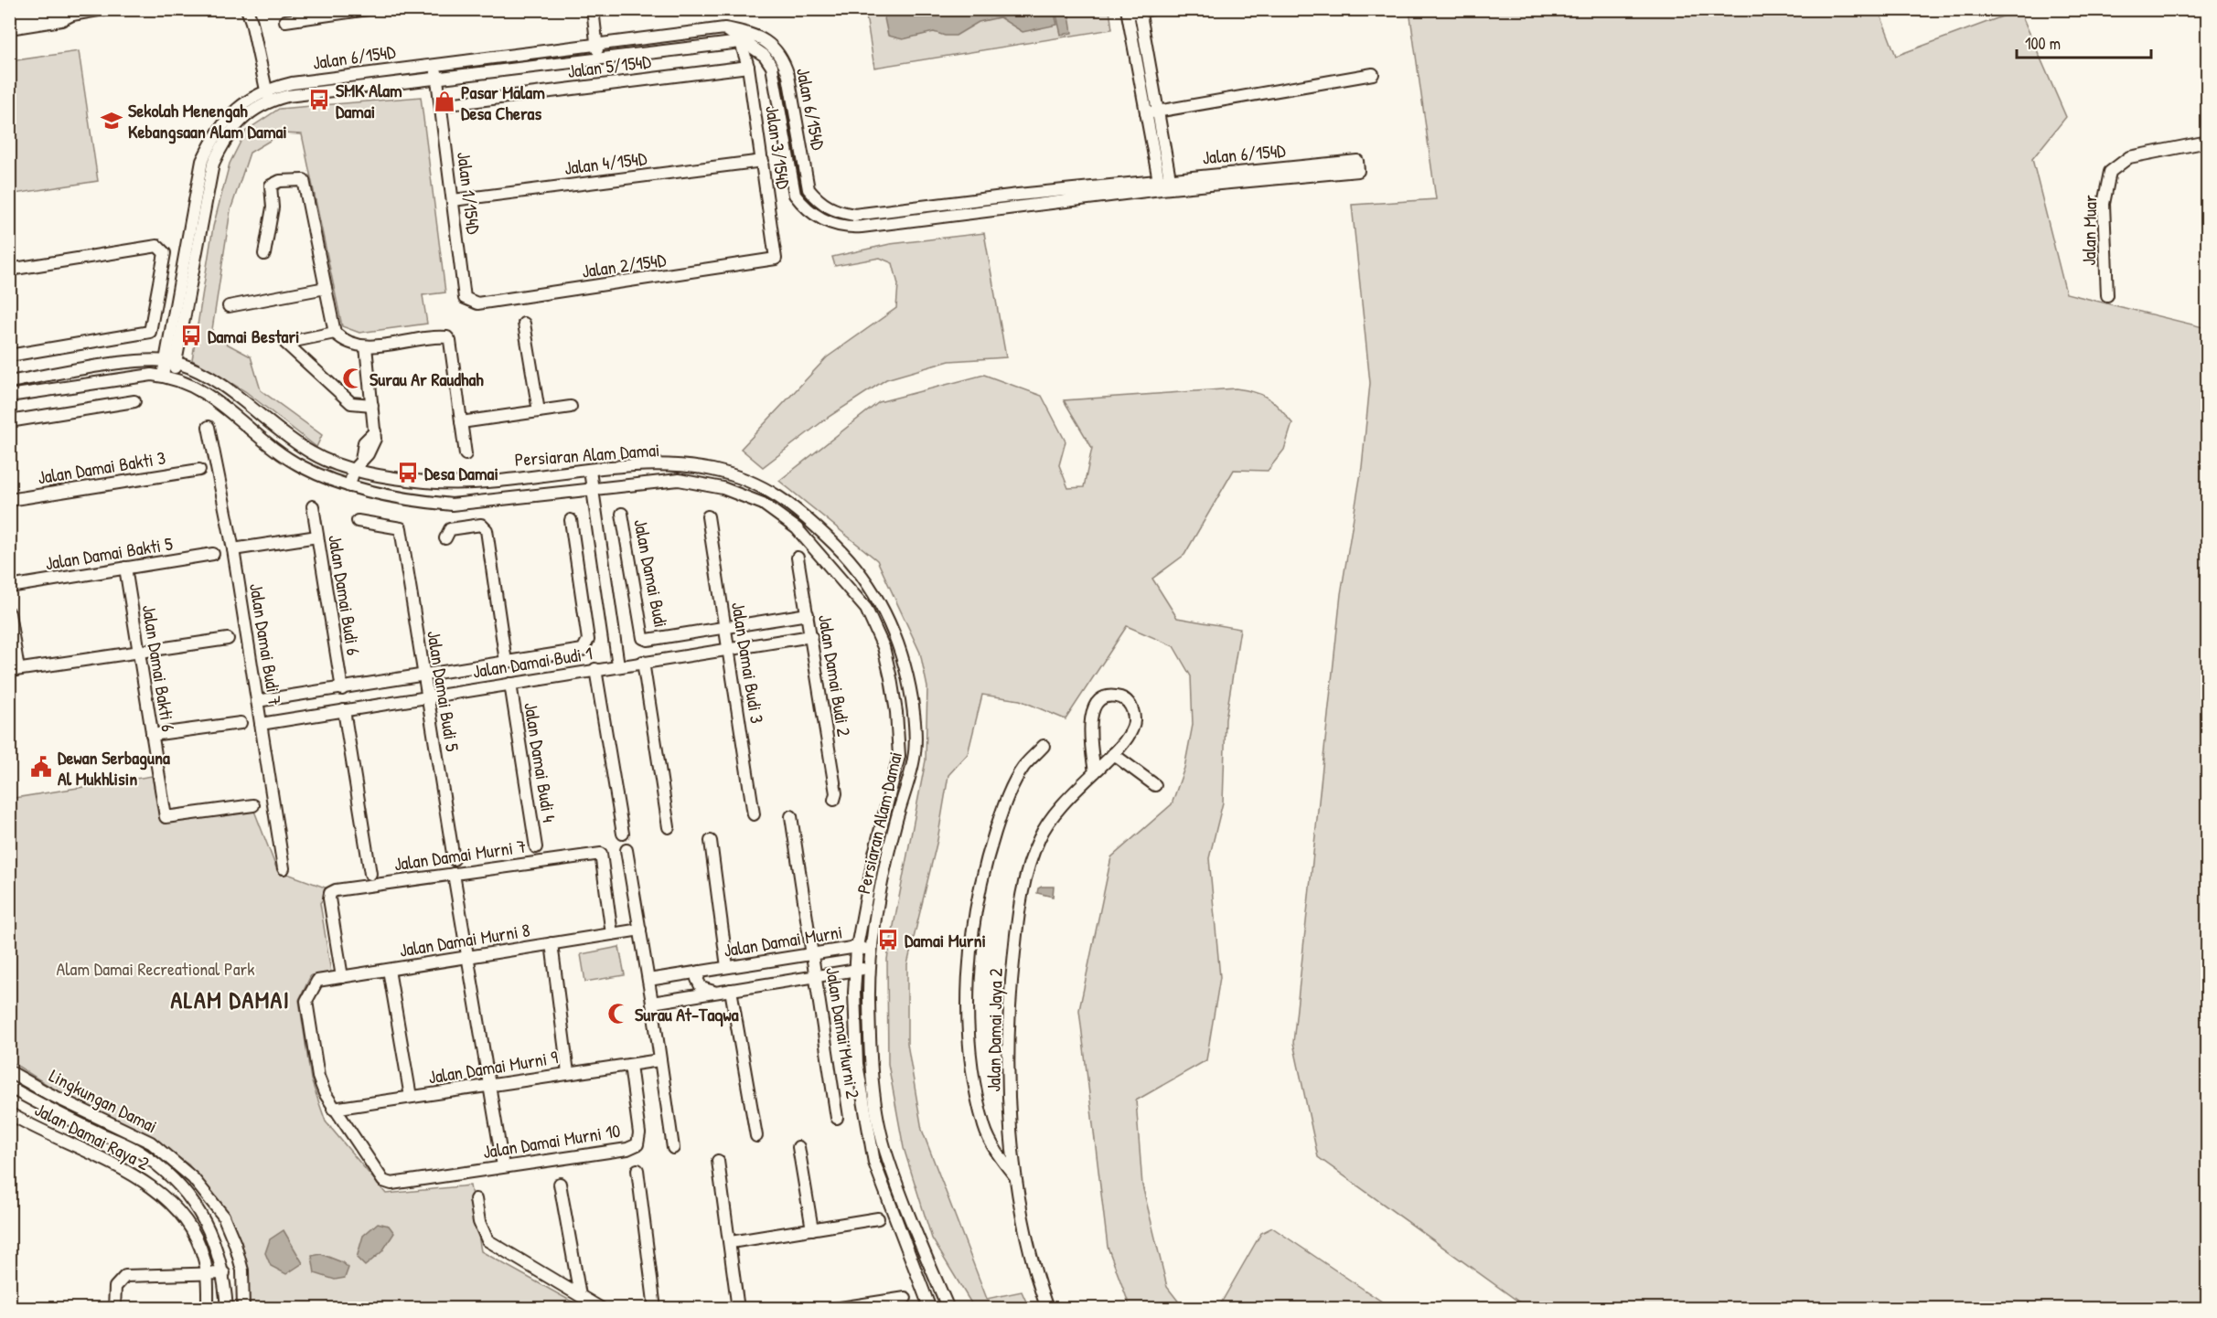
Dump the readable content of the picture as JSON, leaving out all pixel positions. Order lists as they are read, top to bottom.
{
  "streets": {
    "street": [
      "Jalan 6/154D",
      "Jalan 5/154D",
      "Jalan 3/154D",
      "Jalan 4/154D",
      "Jalan 1/154D",
      "Jalan Muar",
      "Jalan 2/154D",
      "Persiaran Alam Damai",
      "Jalan Damai Bakti 3",
      "Jalan Damai Bakti 5",
      "Jalan Damai Budi",
      "Jalan Damai Budi 6",
      "Jalan Damai Budi 7",
      "Jalan Damai Budi 1",
      "Jalan Damai Budi 3",
      "Jalan Damai Bakti 6",
      "Jalan Damai Budi 2",
      "Jalan Damai Budi 5",
      "Jalan Damai Budi 4",
      "Jalan Damai Murni 7",
      "Jalan Damai Murni 8",
      "Jalan Damai Murni",
      "Jalan Damai Jaya 2",
      "Jalan Damai Murni 2",
      "Jalan Damai Murni 9",
      "Lingkungan Damai",
      "Jalan Damai Raya 2",
      "Jalan Damai Murni 10"
    ]
  },
  "crossings": [
    ["Jalan 6/154D", "Jalan 3/154D"],
    ["Jalan 6/154D", "Jalan 1/154D"],
    ["Jalan 6/154D", "Persiaran Alam Damai"],
    ["Jalan 5/154D", "Jalan 3/154D"],
    ["Jalan 5/154D", "Jalan 1/154D"],
    ["Jalan 3/154D", "Jalan 4/154D"],
    ["Jalan 3/154D", "Jalan 2/154D"],
    ["Jalan 4/154D", "Jalan 1/154D"],
    ["Jalan 1/154D", "Jalan 2/154D"],
    ["Persiaran Alam Damai", "Jalan Damai Murni"],
    ["Jalan Damai Bakti 5", "Jalan Damai Bakti 6"],
    ["Jalan Damai Budi", "Jalan Damai Budi 3"],
    ["Jalan Damai Budi", "Jalan Damai Budi 2"],
    ["Jalan Damai Budi 7", "Jalan Damai Budi 1"],
    ["Jalan Damai Budi 1", "Jalan Damai Budi 3"],
    ["Jalan Damai Budi 1", "Jalan Damai Budi 2"],
    ["Jalan Damai Budi 1", "Jalan Damai Budi 5"],
    ["Jalan Damai Budi 1", "Jalan Damai Budi 4"],
    ["Jalan Damai Murni 7", "Jalan Damai Murni 8"],
    ["Jalan Damai Murni 8", "Jalan Damai Murni 9"],
    ["Jalan Damai Murni 8", "Jalan Damai Murni 10"],
    ["Jalan Damai Murni", "Jalan Damai Murni 2"],
    ["Jalan Damai Murni 9", "Jalan Damai Murni 10"]
  ],
  "districts": ["ALAM DAMAI"],
  "parks": ["Alam Damai Recreational Park"],
  "places": {
    "bus stop": [
      "SMK Alam Damai",
      "Damai Bestari",
      "Desa Damai",
      "Damai Murni"
    ],
    "shop": ["Pasar Malam Desa Cheras"],
    "school or university": ["Sekolah Menengah Kebangsaan Alam Damai"],
    "mosque": ["Surau Ar Raudhah", "Surau At-Taqwa"],
    "public building": ["Dewan Serbaguna Al Mukhlisin"]
  },
  "scale_bar": "100 m"
}
